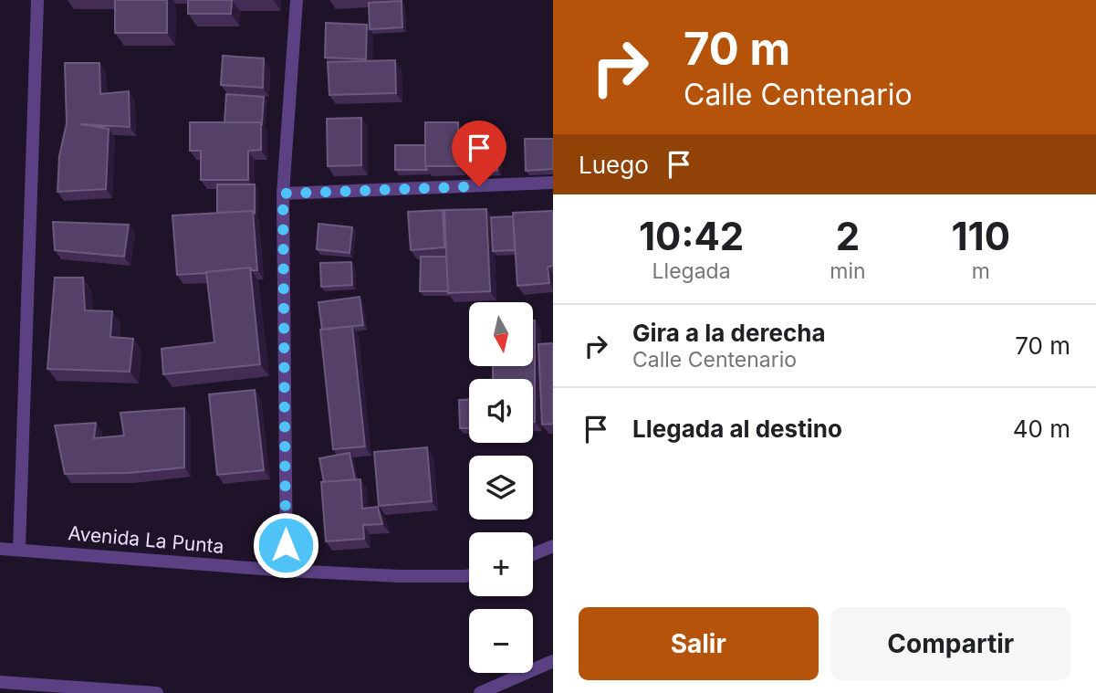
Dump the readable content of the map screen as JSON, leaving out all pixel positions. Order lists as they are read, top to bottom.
{
  "streets": {
    "street": ["Avenida La Punta"]
  },
  "north": "bottom",
  "page": {
    "turn": ["70 m", "Calle Centenario"],
    "then": "Luego",
    "eta": [
      "10:42",
      "Llegada",
      "2",
      "min",
      "110",
      "m"
    ],
    "map_buttons": ["+", "−"],
    "list": [
      {
        "name": "Gira a la derecha",
        "note": "Calle Centenario",
        "value": "70 m"
      },
      {
        "name": "Llegada al destino",
        "value": "40 m"
      }
    ],
    "buttons": ["Salir", "Compartir"]
  }
}
